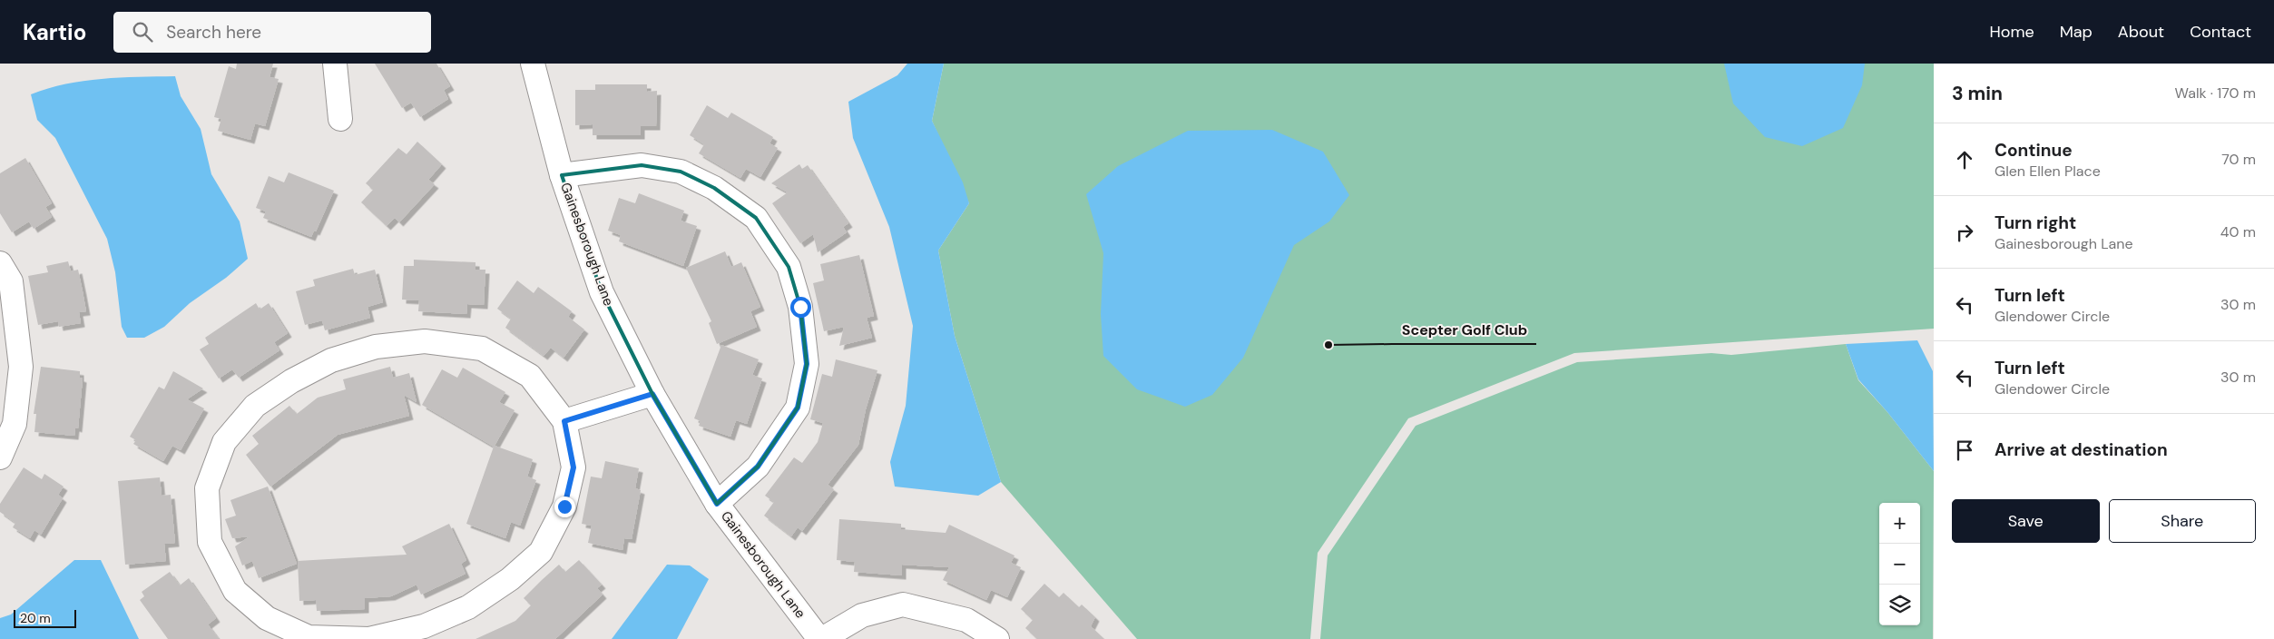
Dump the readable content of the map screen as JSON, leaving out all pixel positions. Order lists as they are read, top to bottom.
{
  "streets": {
    "street": ["Gainesborough Lane"]
  },
  "places": ["Scepter Golf Club"],
  "scale_bar": "20 m",
  "page": {
    "header": "Kartio",
    "search": "Search here",
    "nav": [
      "Home",
      "Map",
      "About",
      "Contact"
    ],
    "heading": ["3 min", "Walk · 170 m"],
    "list": [
      ["Continue", "Glen Ellen Place", "70 m"],
      ["Turn right", "Gainesborough Lane", "40 m"],
      ["Turn left", "Glendower Circle", "30 m"],
      ["Turn left", "Glendower Circle", "30 m"],
      "Arrive at destination"
    ],
    "buttons": ["Save", "Share"],
    "map_buttons": ["+", "−"],
    "scale": "20 m"
  }
}
